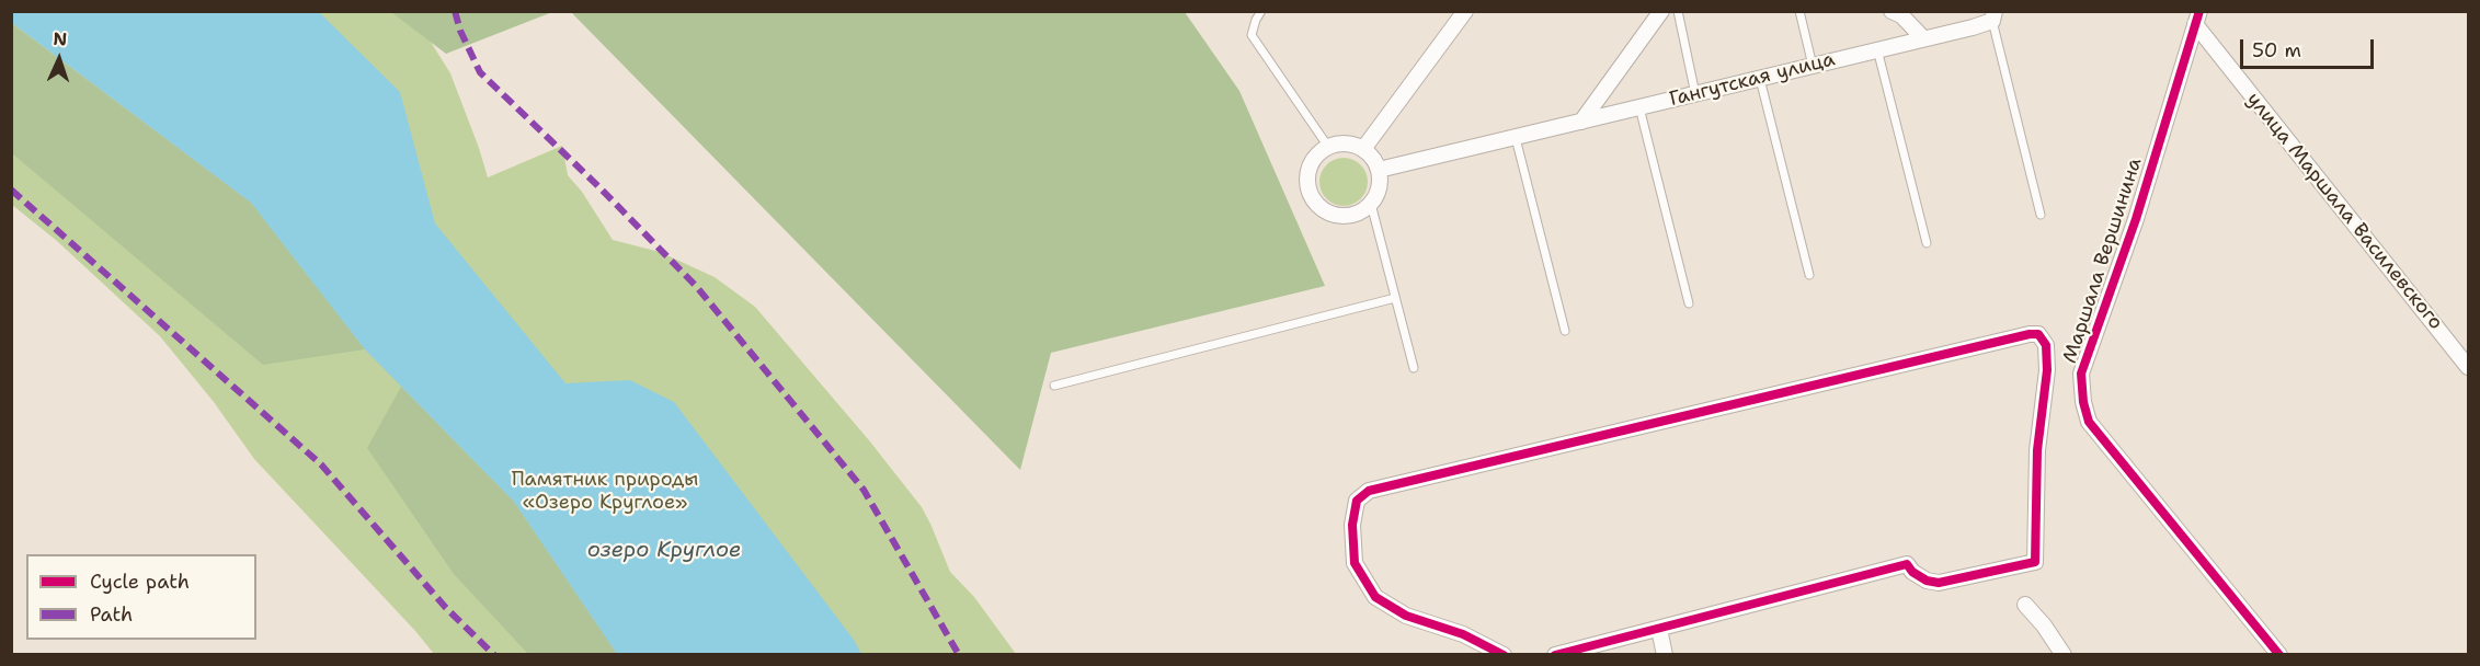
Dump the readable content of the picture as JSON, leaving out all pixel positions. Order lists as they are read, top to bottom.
{
  "streets": {
    "street": ["Гангутская улица", "улица Маршала Василевского", "Маршала Вершинина"]
  },
  "crossings": [
    ["улица Маршала Василевского", "Маршала Вершинина"]
  ],
  "water": ["озеро Круглое"],
  "parks": ["Памятник природы «Озеро Круглое»"],
  "legend": ["Cycle path", "Path"],
  "scale_bar": "50 m",
  "north": "top"
}
